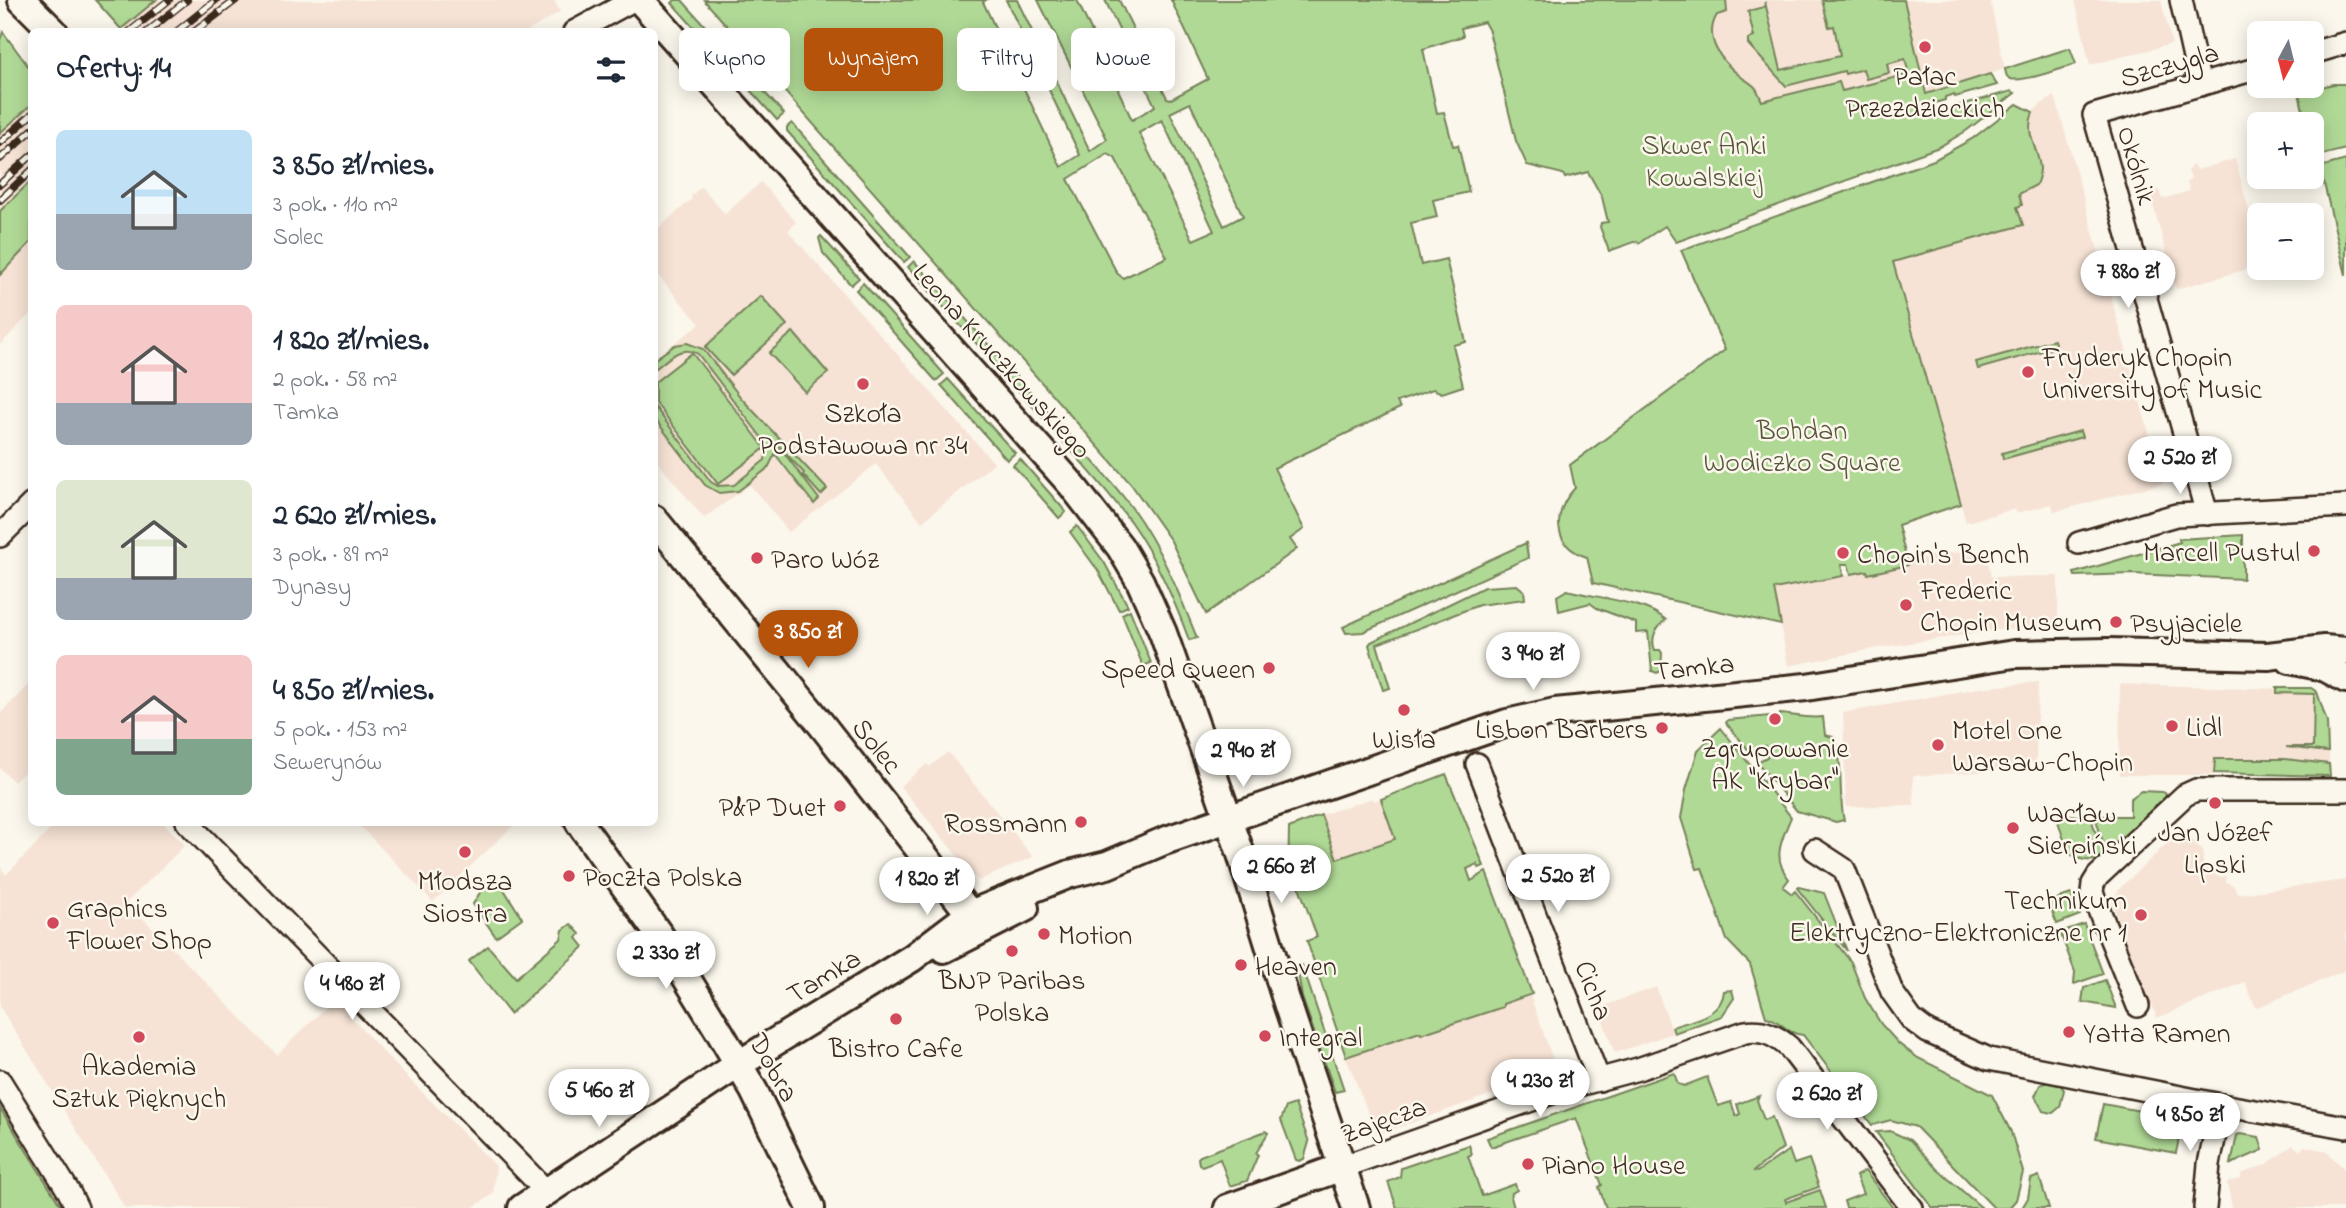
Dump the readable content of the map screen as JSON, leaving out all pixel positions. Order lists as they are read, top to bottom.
{
  "streets": {
    "street": [
      "Szczygla",
      "Okólnik",
      "Leona Kruczkowskiego",
      "Tamka",
      "Solec",
      "Cicha",
      "Dobra",
      "Zajęcza"
    ]
  },
  "crossings": [
    ["Szczygla", "Okólnik"],
    ["Leona Kruczkowskiego", "Tamka"],
    ["Leona Kruczkowskiego", "Zajęcza"],
    ["Tamka", "Solec"],
    ["Tamka", "Dobra"],
    ["Cicha", "Zajęcza"]
  ],
  "parks": ["Skwer Anki Kowalskiej", "Bohdan Wodiczko Square"],
  "places": [
    "Pałac Przezdzieckich",
    "Fryderyk Chopin University of Music",
    "Szkoła Podstawowa nr 34",
    "Marcell Pustul",
    "Chopin's Bench",
    "Paro Wóz",
    "Frederic Chopin Museum",
    "Psyjaciele",
    "Speed Queen",
    "Wisła",
    "Zgrupowanie AK \"Krybar\"",
    "Lidl",
    "Lisbon Barbers",
    "Motel One Warsaw-Chopin",
    "Jan Józef Lipski",
    "P&P Duet",
    "Rossmann",
    "Wacław Sierpiński",
    "Młodsza Siostra",
    "Poczta Polska",
    "Technikum Elektryczno-Elektroniczne nr 1",
    "Graphics Flower Shop",
    "Motion",
    "BNP Paribas Polska",
    "Heaven",
    "Bistro Cafe",
    "Yatta Ramen",
    "Integral",
    "Akademia Sztuk Pięknych",
    "Piano House"
  ],
  "north": "bottom",
  "page": {
    "map_buttons": ["+", "−"],
    "chip": [
      "Kupno",
      "Wynajem",
      "Filtry",
      "Nowe"
    ],
    "heading": "Oferty: 14",
    "list": [
      {
        "name": "3 850 zł/mies.",
        "note": "3 pok. · 110 m² · Solec"
      },
      {
        "name": "1 820 zł/mies.",
        "note": "2 pok. · 58 m² · Tamka"
      },
      {
        "name": "2 620 zł/mies.",
        "note": "3 pok. · 89 m² · Dynasy"
      },
      {
        "name": "4 850 zł/mies.",
        "note": "5 pok. · 153 m² · Sewerynów"
      }
    ],
    "price": [
      "7 880 zł",
      "2 520 zł",
      "3 850 zł",
      "3 940 zł",
      "2 940 zł",
      "2 660 zł",
      "2 520 zł",
      "1 820 zł",
      "2 330 zł",
      "4 480 zł",
      "4 230 zł",
      "5 460 zł",
      "2 620 zł",
      "4 850 zł"
    ]
  }
}
